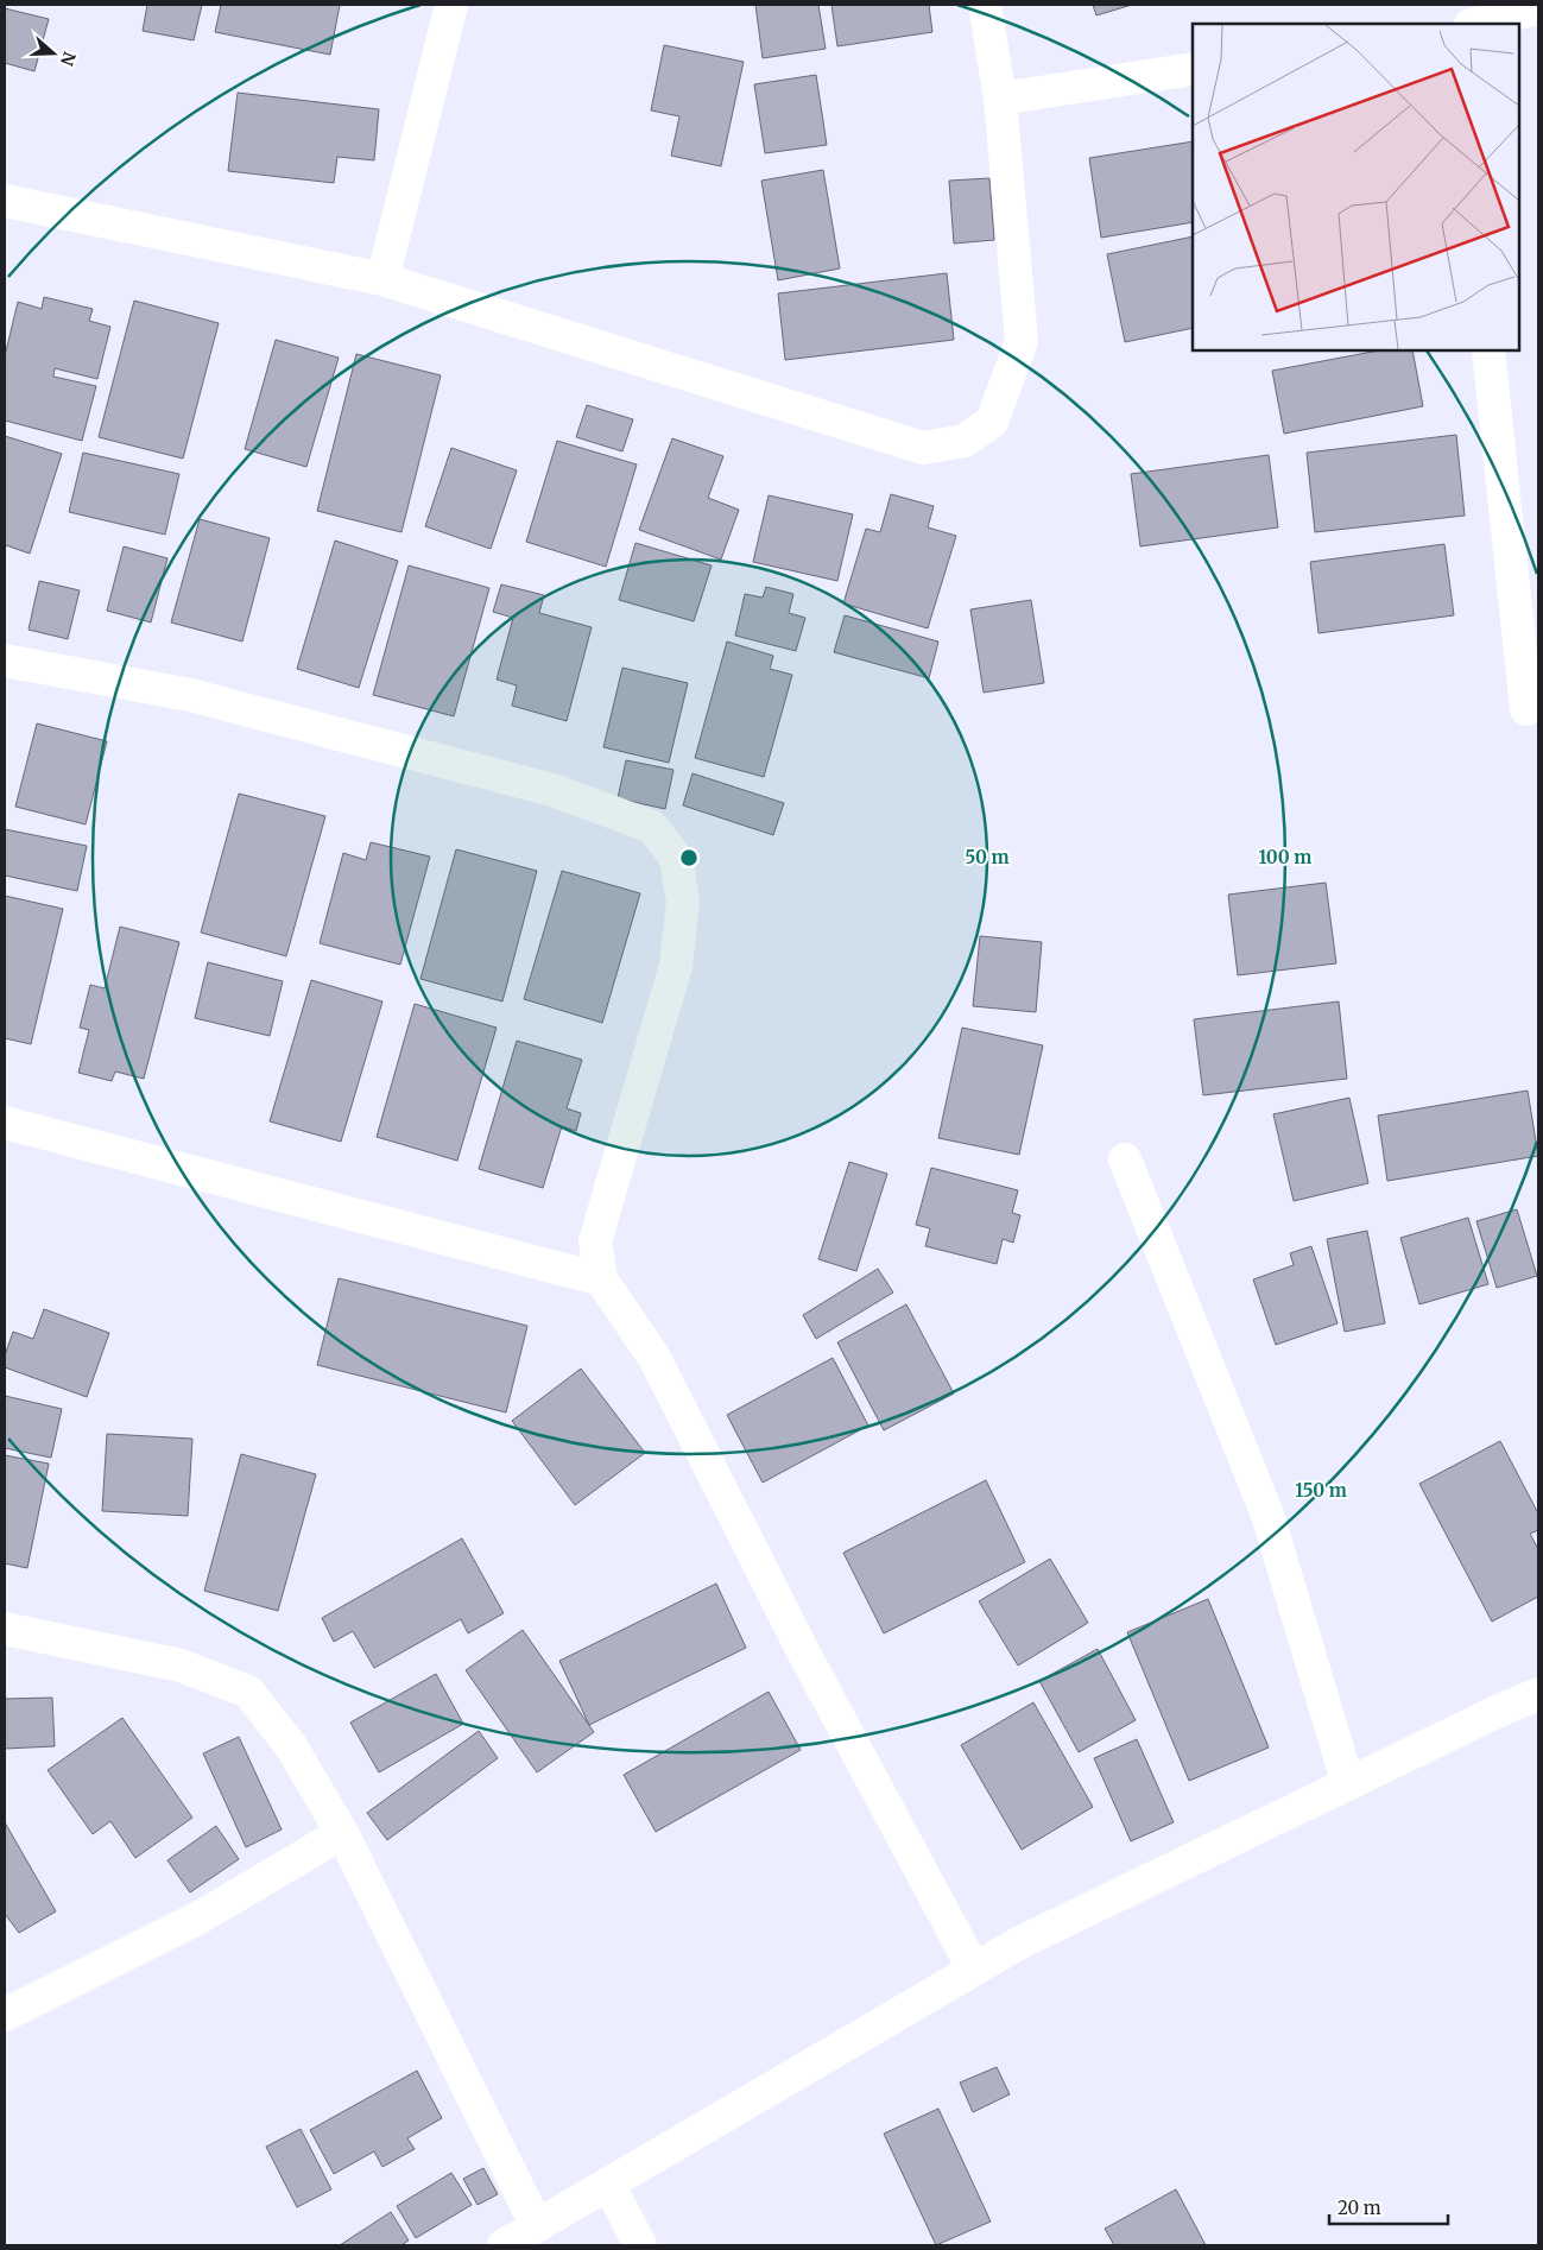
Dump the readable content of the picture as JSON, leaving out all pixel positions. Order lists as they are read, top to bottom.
{
  "scale_bar": "20 m",
  "north": "right",
  "rings": ["50 m", "100 m", "150 m"]
}
